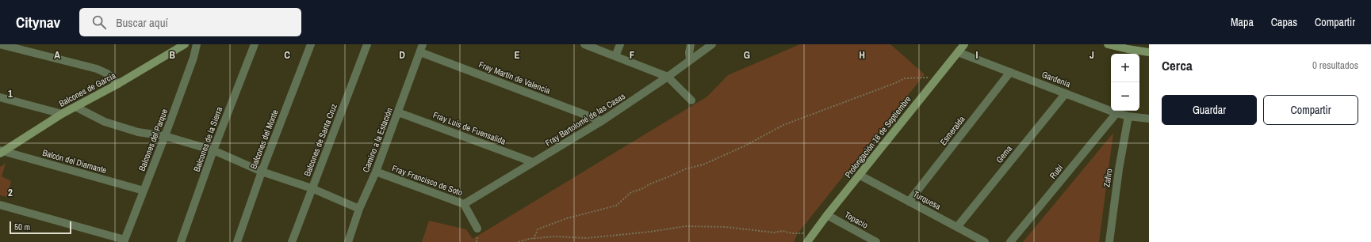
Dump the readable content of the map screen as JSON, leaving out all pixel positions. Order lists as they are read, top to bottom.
{
  "streets": {
    "street": [
      "Fray Martín de Valencia",
      "Gardenia",
      "Balcones de García",
      "Fray Bartolomé de las Casas",
      "Fray Luis de Fuensalida",
      "Esmeralda",
      "Prolongación 16 de Septiembre",
      "Balcones de la Sierra",
      "Balcones del Monte",
      "Balcones del Parque",
      "Balcones de Santa Cruz",
      "Camino a la Estación",
      "Gema",
      "Balcón del Diamante",
      "Rubí",
      "Zafiro",
      "Fray Francisco de Soto",
      "Turquesa",
      "Topacio"
    ]
  },
  "crossings": [
    ["Fray Martín de Valencia", "Fray Bartolomé de las Casas"],
    ["Fray Martín de Valencia", "Camino a la Estación"],
    ["Gardenia", "Esmeralda"],
    ["Gardenia", "Prolongación 16 de Septiembre"],
    ["Gardenia", "Gema"],
    ["Gardenia", "Rubí"],
    ["Gardenia", "Zafiro"],
    ["Balcones de García", "Balcón del Diamante"],
    ["Fray Bartolomé de las Casas", "Fray Luis de Fuensalida"],
    ["Fray Bartolomé de las Casas", "Fray Francisco de Soto"],
    ["Fray Luis de Fuensalida", "Camino a la Estación"],
    ["Esmeralda", "Turquesa"],
    ["Prolongación 16 de Septiembre", "Turquesa"],
    ["Prolongación 16 de Septiembre", "Topacio"],
    ["Balcones del Parque", "Balcón del Diamante"],
    ["Camino a la Estación", "Fray Francisco de Soto"],
    ["Gema", "Turquesa"]
  ],
  "scale_bar": "50 m",
  "page": {
    "header": "Citynav",
    "search": "Buscar aquí",
    "nav": ["Mapa", "Capas", "Compartir"],
    "heading": ["Cerca", "0 resultados"],
    "map_buttons": ["+", "−"],
    "buttons": ["Guardar", "Compartir"],
    "scale": "50 m"
  },
  "grid": {
    "columns": [
      "A",
      "B",
      "C",
      "D",
      "E",
      "F",
      "G",
      "H",
      "I",
      "J"
    ],
    "rows": ["1", "2"]
  }
}
